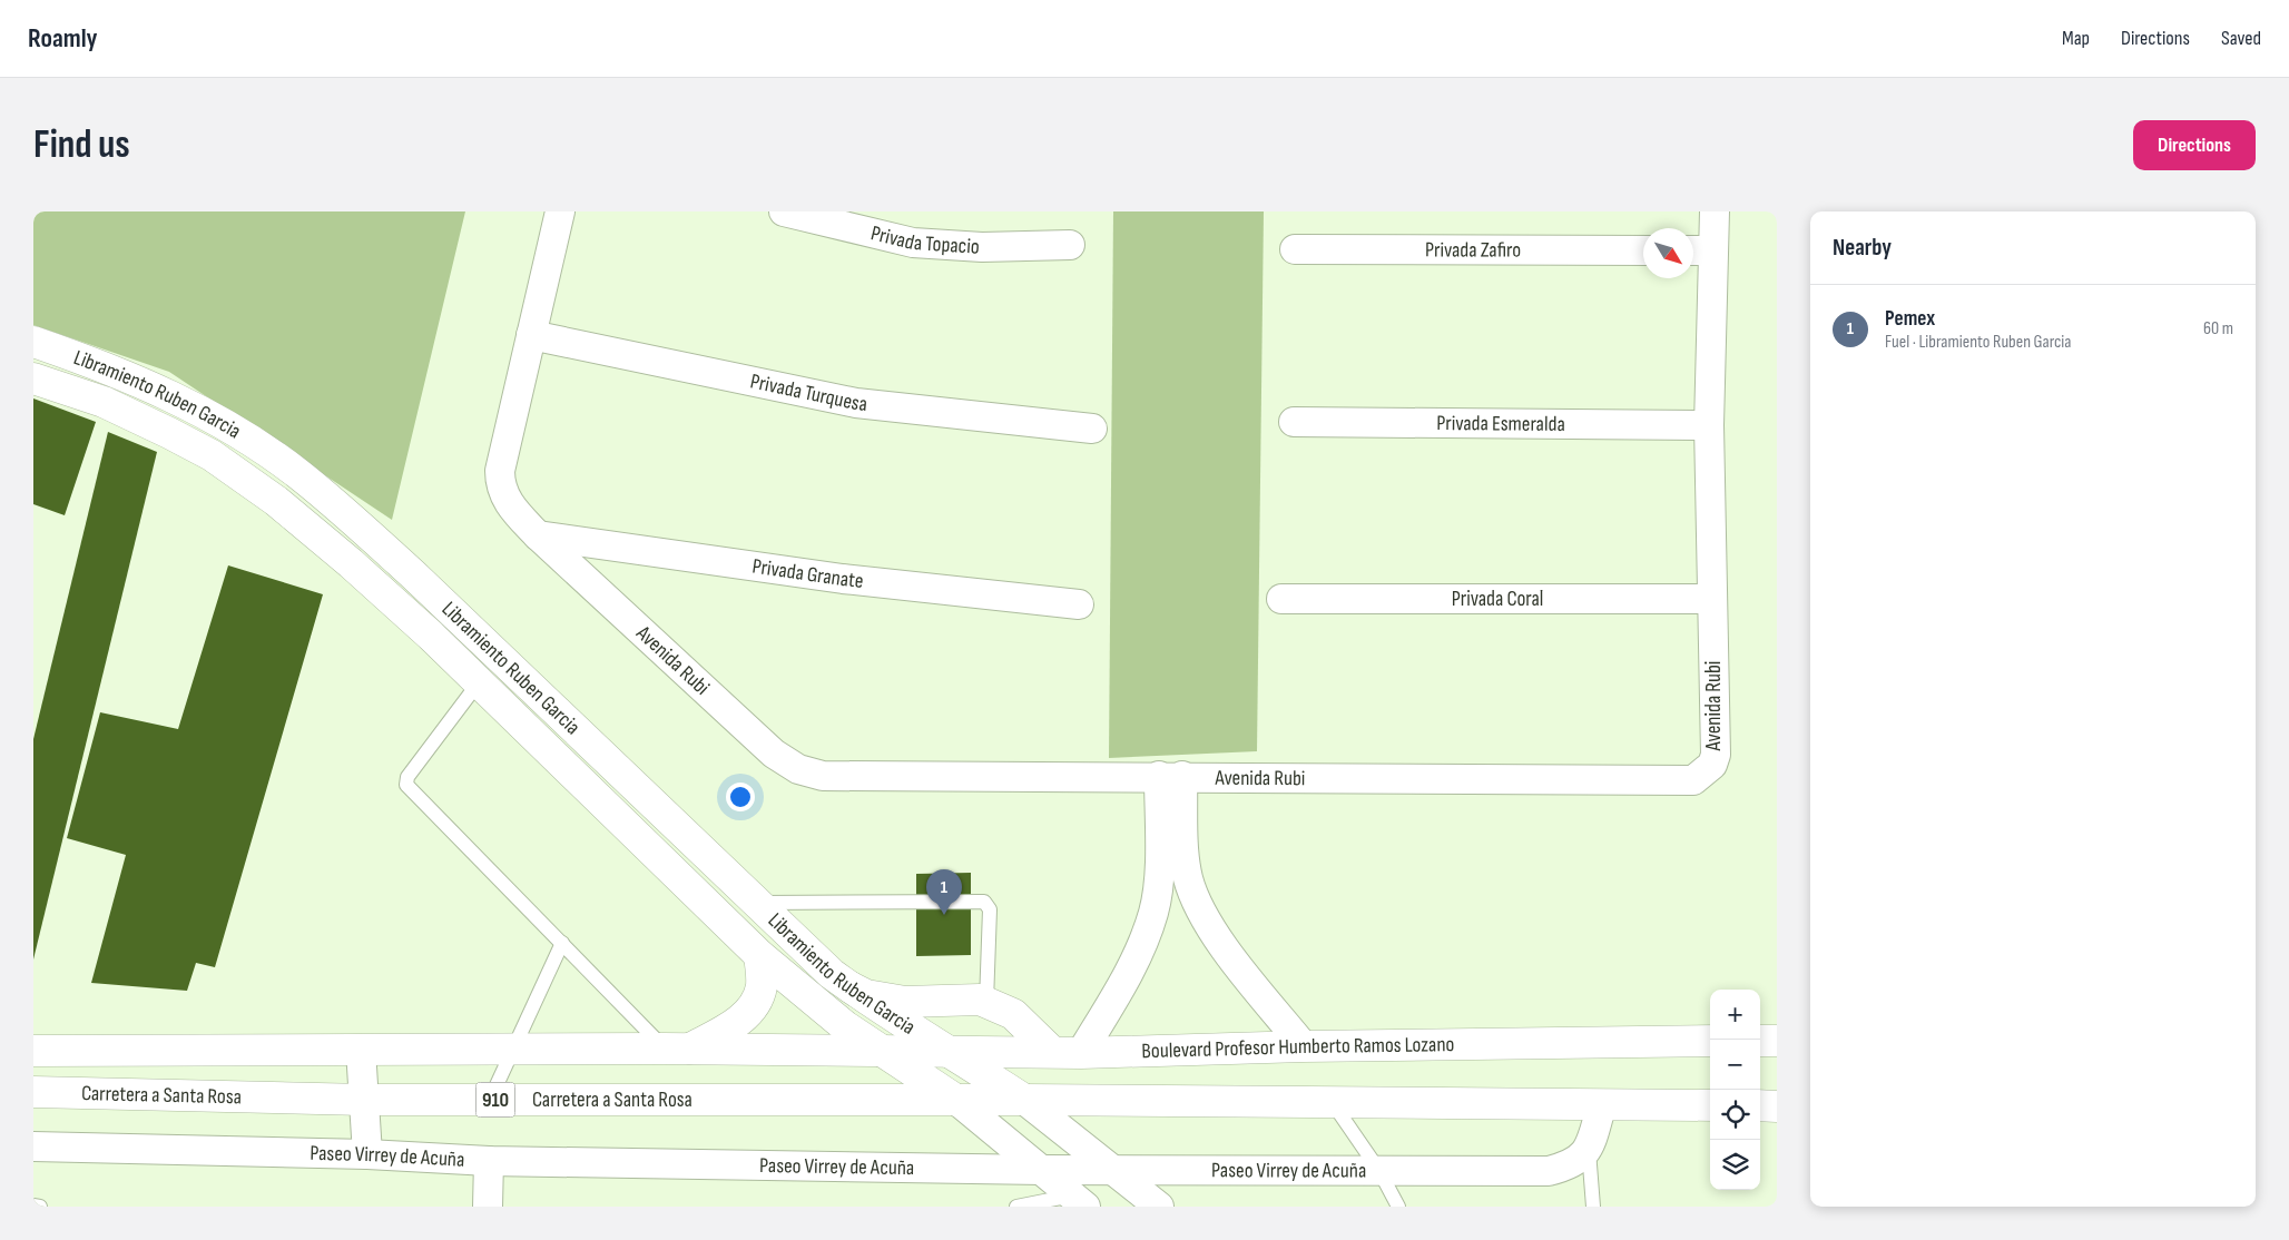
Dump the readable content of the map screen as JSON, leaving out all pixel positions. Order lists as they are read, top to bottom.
{
  "streets": {
    "main road": [
      "Libramiento Ruben Garcia",
      "Boulevard Profesor Humberto Ramos Lozano",
      "Carretera a Santa Rosa",
      "910"
    ],
    "street": [
      "Privada Topacio",
      "Privada Zafiro",
      "Privada Turquesa",
      "Privada Esmeralda",
      "Privada Granate",
      "Privada Coral",
      "Avenida Rubi",
      "Paseo Virrey de Acuña"
    ]
  },
  "crossings": [
    ["Privada Turquesa", "Avenida Rubi"],
    ["Libramiento Ruben Garcia", "Boulevard Profesor Humberto Ramos Lozano"],
    ["Libramiento Ruben Garcia", "Carretera a Santa Rosa"],
    ["Privada Esmeralda", "Avenida Rubi"],
    ["Privada Granate", "Avenida Rubi"],
    ["Privada Coral", "Avenida Rubi"],
    ["Avenida Rubi", "Boulevard Profesor Humberto Ramos Lozano"],
    ["Boulevard Profesor Humberto Ramos Lozano", "Carretera a Santa Rosa"]
  ],
  "north": "bottom right",
  "page": {
    "header": "Roamly",
    "nav": ["Map", "Directions", "Saved"],
    "buttons": "Directions",
    "title": "Find us",
    "heading": "Nearby",
    "list": [
      {
        "mark": "1",
        "name": "Pemex",
        "note": "Fuel · Libramiento Ruben Garcia",
        "value": "60 m"
      }
    ],
    "pins": "1",
    "map_buttons": ["+", "−"]
  }
}
